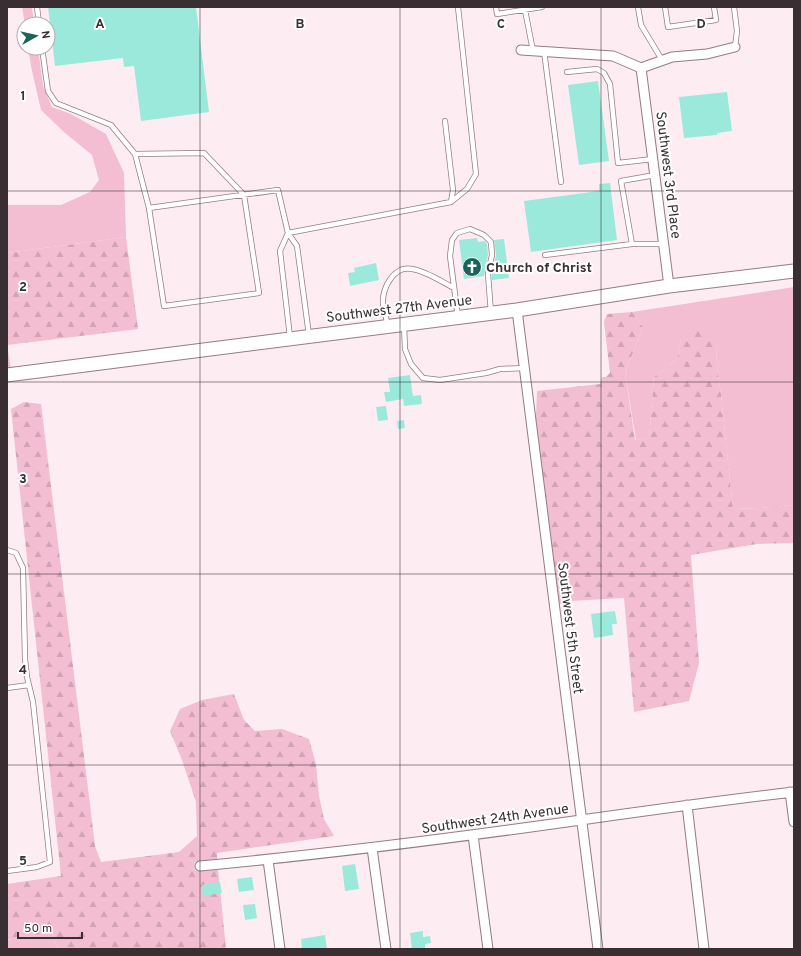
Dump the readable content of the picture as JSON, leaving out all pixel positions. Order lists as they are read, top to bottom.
{
  "streets": {
    "main road": ["Southwest 27th Avenue"],
    "street": ["Southwest 3rd Place", "Southwest 5th Street", "Southwest 24th Avenue"]
  },
  "crossings": [
    ["Southwest 3rd Place", "Southwest 27th Avenue"],
    ["Southwest 27th Avenue", "Southwest 5th Street"],
    ["Southwest 5th Street", "Southwest 24th Avenue"]
  ],
  "places": {
    "church": ["Church of Christ"]
  },
  "scale_bar": "50 m",
  "north": "right",
  "grid": {
    "columns": [
      "A",
      "B",
      "C",
      "D"
    ],
    "rows": [
      "1",
      "2",
      "3",
      "4",
      "5"
    ]
  }
}
